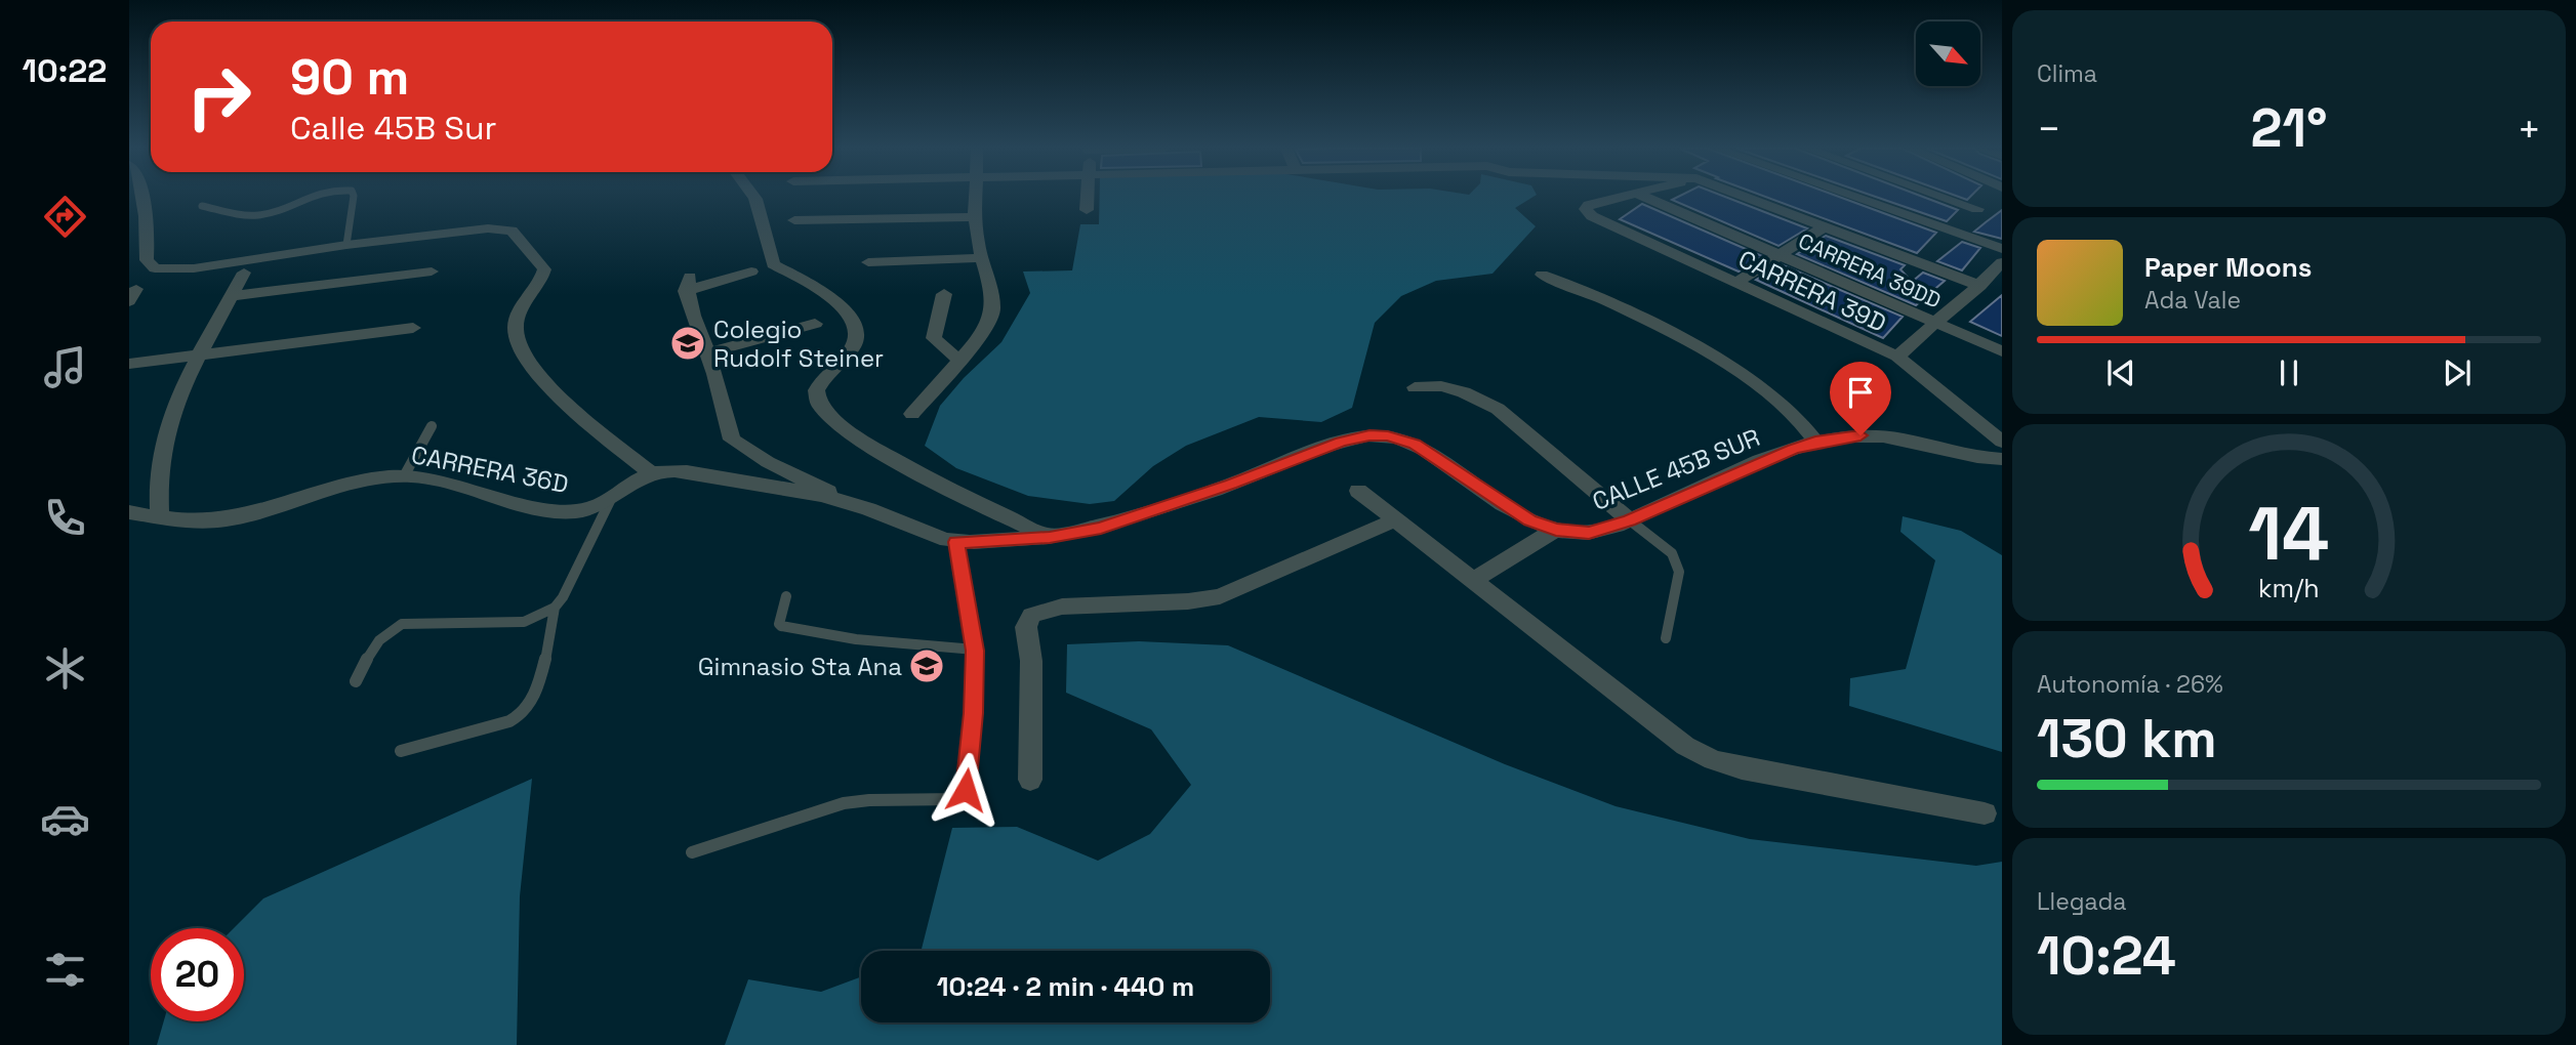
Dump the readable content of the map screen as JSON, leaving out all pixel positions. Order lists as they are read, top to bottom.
{
  "streets": {
    "street": [
      "CARRERA 39DD",
      "CARRERA 39D",
      "CARRERA 36D",
      "CALLE 45B SUR"
    ]
  },
  "places": {
    "school or university": ["Colegio Rudolf Steiner", "Gimnasio Sta Ana"]
  },
  "north": "bottom right",
  "page": {
    "tabs": "10:22",
    "tile": [
      "Clima",
      ["Autonomía · 26%", "130 km"],
      ["Llegada", "10:24"]
    ],
    "turn": ["90 m", "Calle 45B Sur"],
    "heat": ["−", "21°", "+"],
    "song": ["Paper Moons", "Ada Vale"],
    "limit": "20",
    "trip": "10:24 · 2 min · 440 m",
    "gauge": ["14", "km/h"]
  }
}
